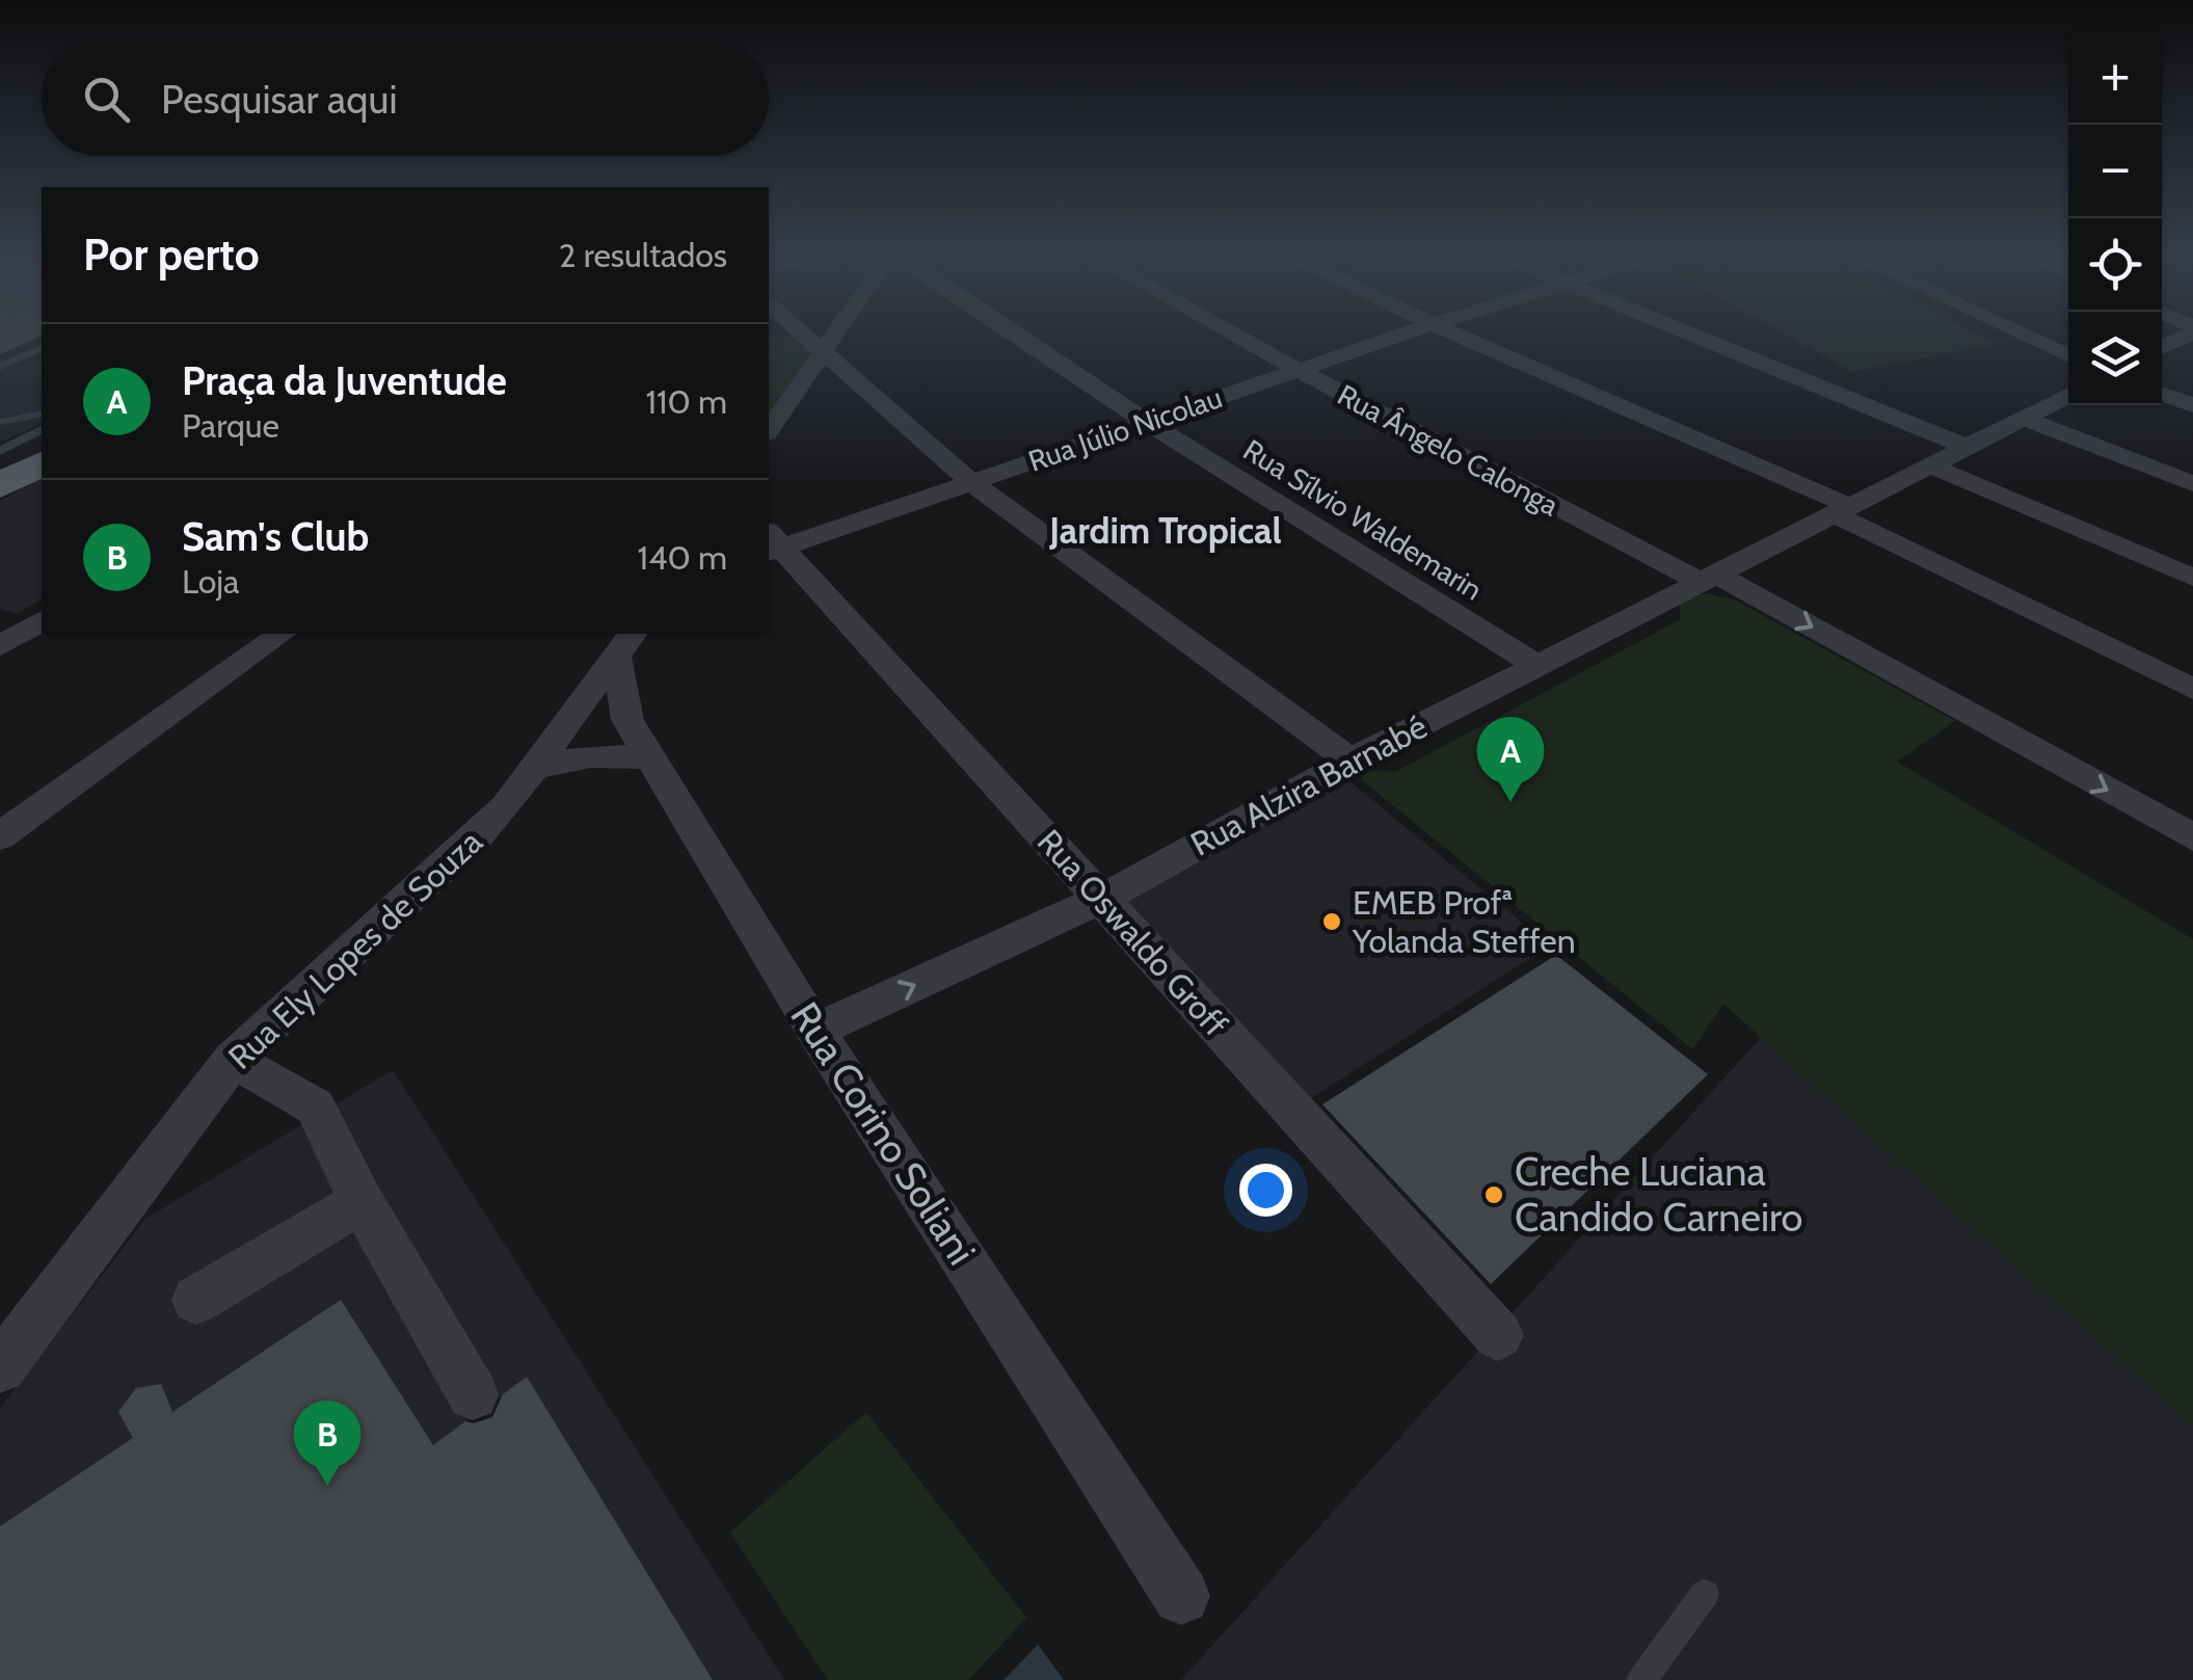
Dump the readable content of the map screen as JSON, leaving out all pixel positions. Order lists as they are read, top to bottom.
{
  "streets": {
    "street": [
      "Rua Júlio Nicolau",
      "Rua Ângelo Calonga",
      "Rua Sílvio Waldemarin",
      "Rua Alzira Barnabé",
      "Rua Oswaldo Groff",
      "Rua Ely Lopes de Souza",
      "Rua Corino Soliani"
    ]
  },
  "crossings": [
    ["Rua Júlio Nicolau", "Rua Ângelo Calonga"],
    ["Rua Júlio Nicolau", "Rua Sílvio Waldemarin"],
    ["Rua Júlio Nicolau", "Rua Oswaldo Groff"],
    ["Rua Ângelo Calonga", "Rua Alzira Barnabé"],
    ["Rua Sílvio Waldemarin", "Rua Alzira Barnabé"],
    ["Rua Alzira Barnabé", "Rua Oswaldo Groff"],
    ["Rua Alzira Barnabé", "Rua Corino Soliani"],
    ["Rua Ely Lopes de Souza", "Rua Corino Soliani"]
  ],
  "districts": ["Jardim Tropical"],
  "places": ["EMEB Profª Yolanda Steffen", "Creche Luciana Candido Carneiro"],
  "page": {
    "map_buttons": ["+", "−"],
    "search": "Pesquisar aqui",
    "heading": ["Por perto", "2 resultados"],
    "list": [
      {
        "mark": "A",
        "name": "Praça da Juventude",
        "note": "Parque",
        "value": "110 m"
      },
      {
        "mark": "B",
        "name": "Sam's Club",
        "note": "Loja",
        "value": "140 m"
      }
    ],
    "pins": ["A", "B"]
  }
}
